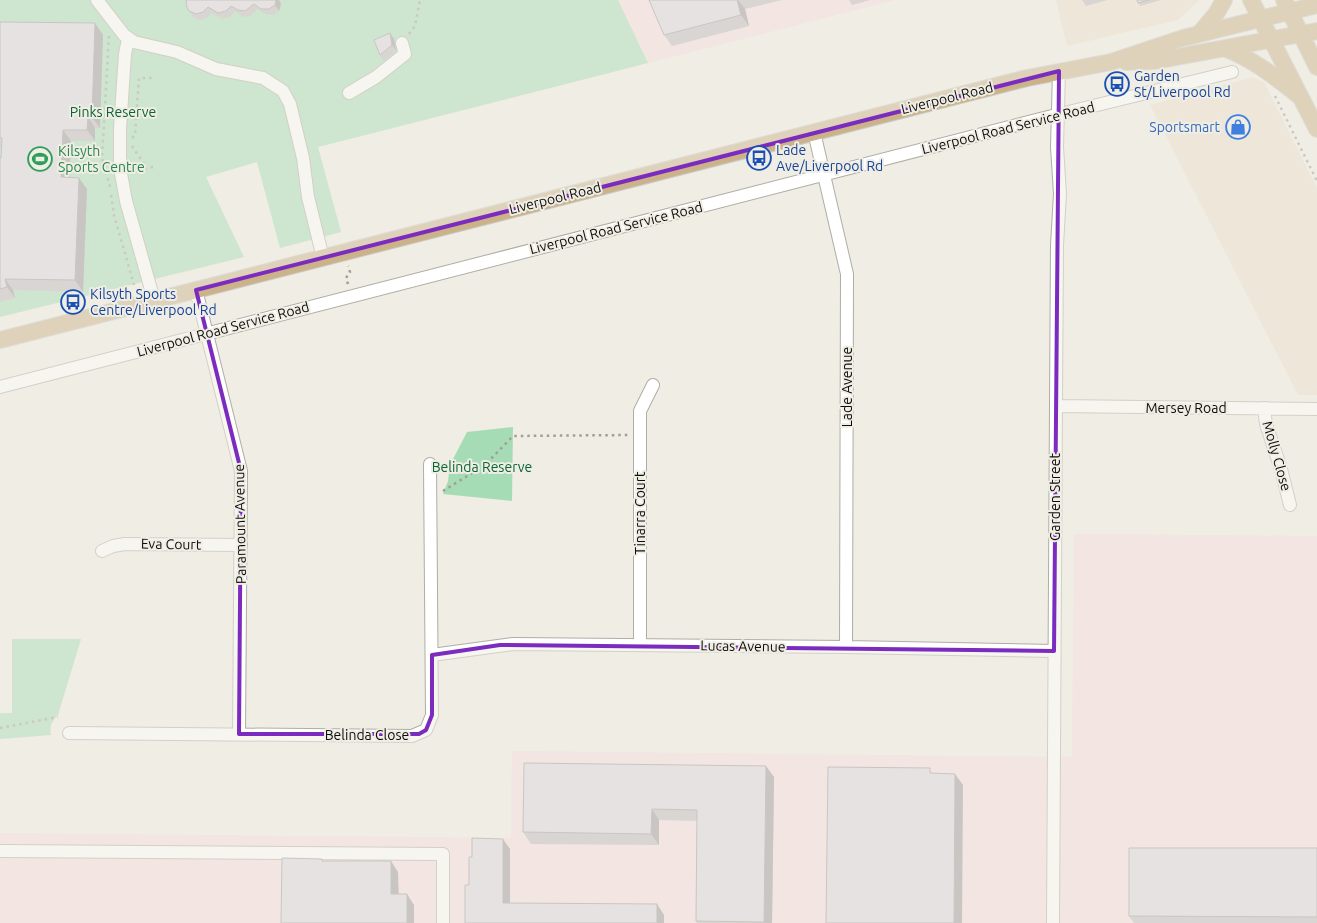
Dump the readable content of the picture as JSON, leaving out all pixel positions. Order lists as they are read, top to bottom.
{
  "streets": {
    "main road": ["Liverpool Road"],
    "street": [
      "Liverpool Road Service Road",
      "Lade Avenue",
      "Mersey Road",
      "Molly Close",
      "Garden Street",
      "Tinarra Court",
      "Paramount Avenue",
      "Eva Court",
      "Lucas Avenue",
      "Belinda Close"
    ]
  },
  "crossings": [
    ["Liverpool Road", "Lade Avenue"],
    ["Liverpool Road", "Garden Street"],
    ["Liverpool Road", "Paramount Avenue"],
    ["Liverpool Road Service Road", "Lade Avenue"],
    ["Liverpool Road Service Road", "Garden Street"],
    ["Liverpool Road Service Road", "Paramount Avenue"],
    ["Lade Avenue", "Lucas Avenue"],
    ["Mersey Road", "Molly Close"],
    ["Mersey Road", "Garden Street"],
    ["Garden Street", "Lucas Avenue"],
    ["Tinarra Court", "Lucas Avenue"],
    ["Paramount Avenue", "Eva Court"],
    ["Paramount Avenue", "Belinda Close"],
    ["Lucas Avenue", "Belinda Close"]
  ],
  "parks": ["Pinks Reserve", "Belinda Reserve"],
  "places": {
    "bus stop": ["Garden St/Liverpool Rd", "Lade Ave/Liverpool Rd", "Kilsyth Sports Centre/Liverpool Rd"],
    "shop": ["Sportsmart"],
    "sports": ["Kilsyth Sports Centre"]
  }
}
